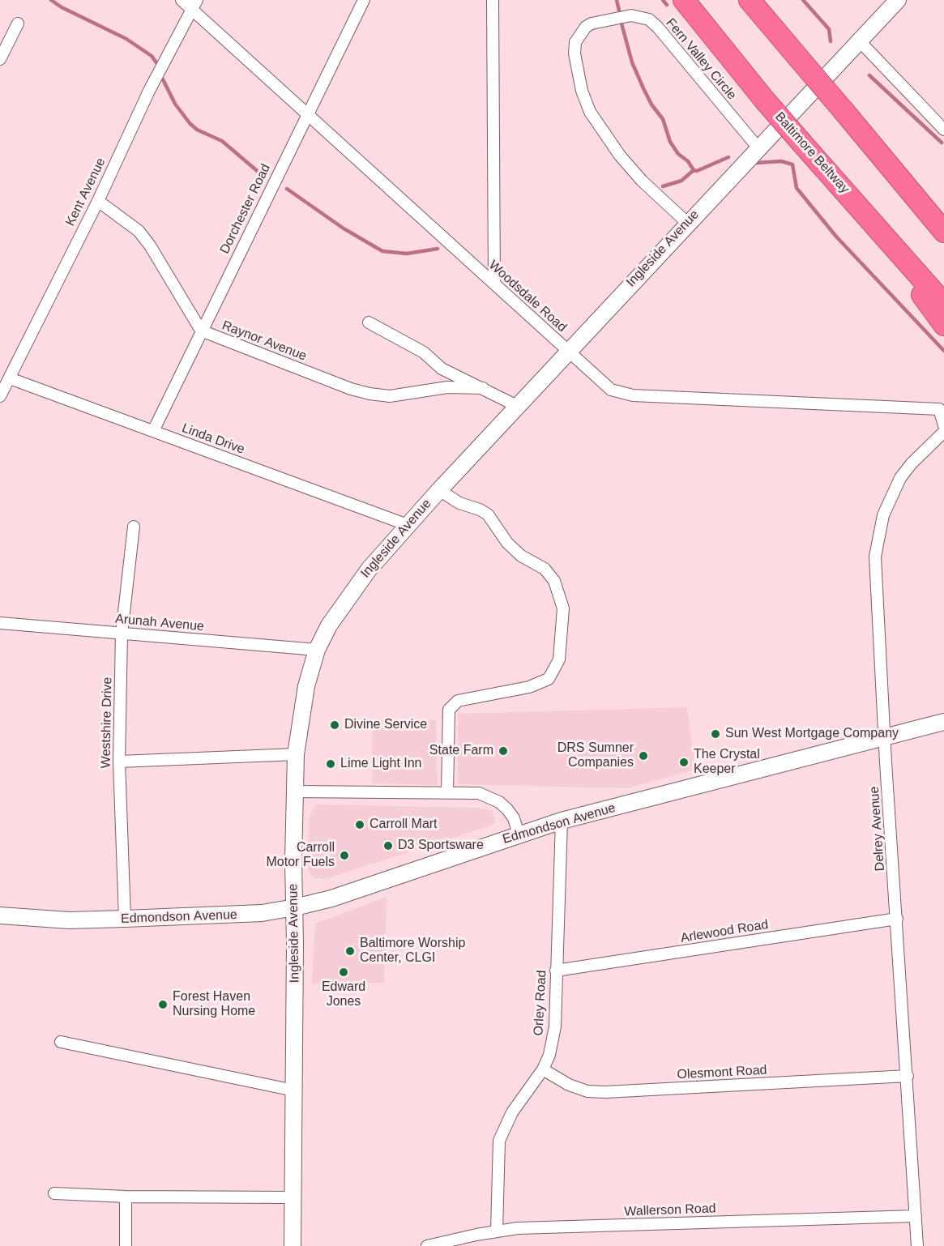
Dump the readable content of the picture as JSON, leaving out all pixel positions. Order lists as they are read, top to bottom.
{
  "streets": {
    "highway": ["Baltimore Beltway"],
    "main road": ["Ingleside Avenue", "Edmondson Avenue"],
    "street": [
      "Fern Valley Circle",
      "Kent Avenue",
      "Dorchester Road",
      "Woodsdale Road",
      "Raynor Avenue",
      "Linda Drive",
      "Arunah Avenue",
      "Westshire Drive",
      "Delrey Avenue",
      "Arlewood Road",
      "Orley Road",
      "Olesmont Road",
      "Wallerson Road"
    ]
  },
  "crossings": [
    ["Fern Valley Circle", "Ingleside Avenue"],
    ["Kent Avenue", "Woodsdale Road"],
    ["Kent Avenue", "Raynor Avenue"],
    ["Kent Avenue", "Linda Drive"],
    ["Dorchester Road", "Woodsdale Road"],
    ["Dorchester Road", "Raynor Avenue"],
    ["Dorchester Road", "Linda Drive"],
    ["Ingleside Avenue", "Woodsdale Road"],
    ["Ingleside Avenue", "Linda Drive"],
    ["Ingleside Avenue", "Arunah Avenue"],
    ["Ingleside Avenue", "Edmondson Avenue"],
    ["Arunah Avenue", "Westshire Drive"],
    ["Westshire Drive", "Edmondson Avenue"],
    ["Edmondson Avenue", "Delrey Avenue"],
    ["Edmondson Avenue", "Orley Road"],
    ["Delrey Avenue", "Arlewood Road"],
    ["Delrey Avenue", "Olesmont Road"],
    ["Delrey Avenue", "Wallerson Road"],
    ["Arlewood Road", "Orley Road"],
    ["Orley Road", "Olesmont Road"],
    ["Orley Road", "Wallerson Road"]
  ],
  "places": [
    "Divine Service",
    "Sun West Mortgage Company",
    "State Farm",
    "DRS Sumner Companies",
    "The Crystal Keeper",
    "Lime Light Inn",
    "Carroll Mart",
    "D3 Sportsware",
    "Carroll Motor Fuels",
    "Baltimore Worship Center, CLGI",
    "Edward Jones",
    "Forest Haven Nursing Home"
  ]
}
